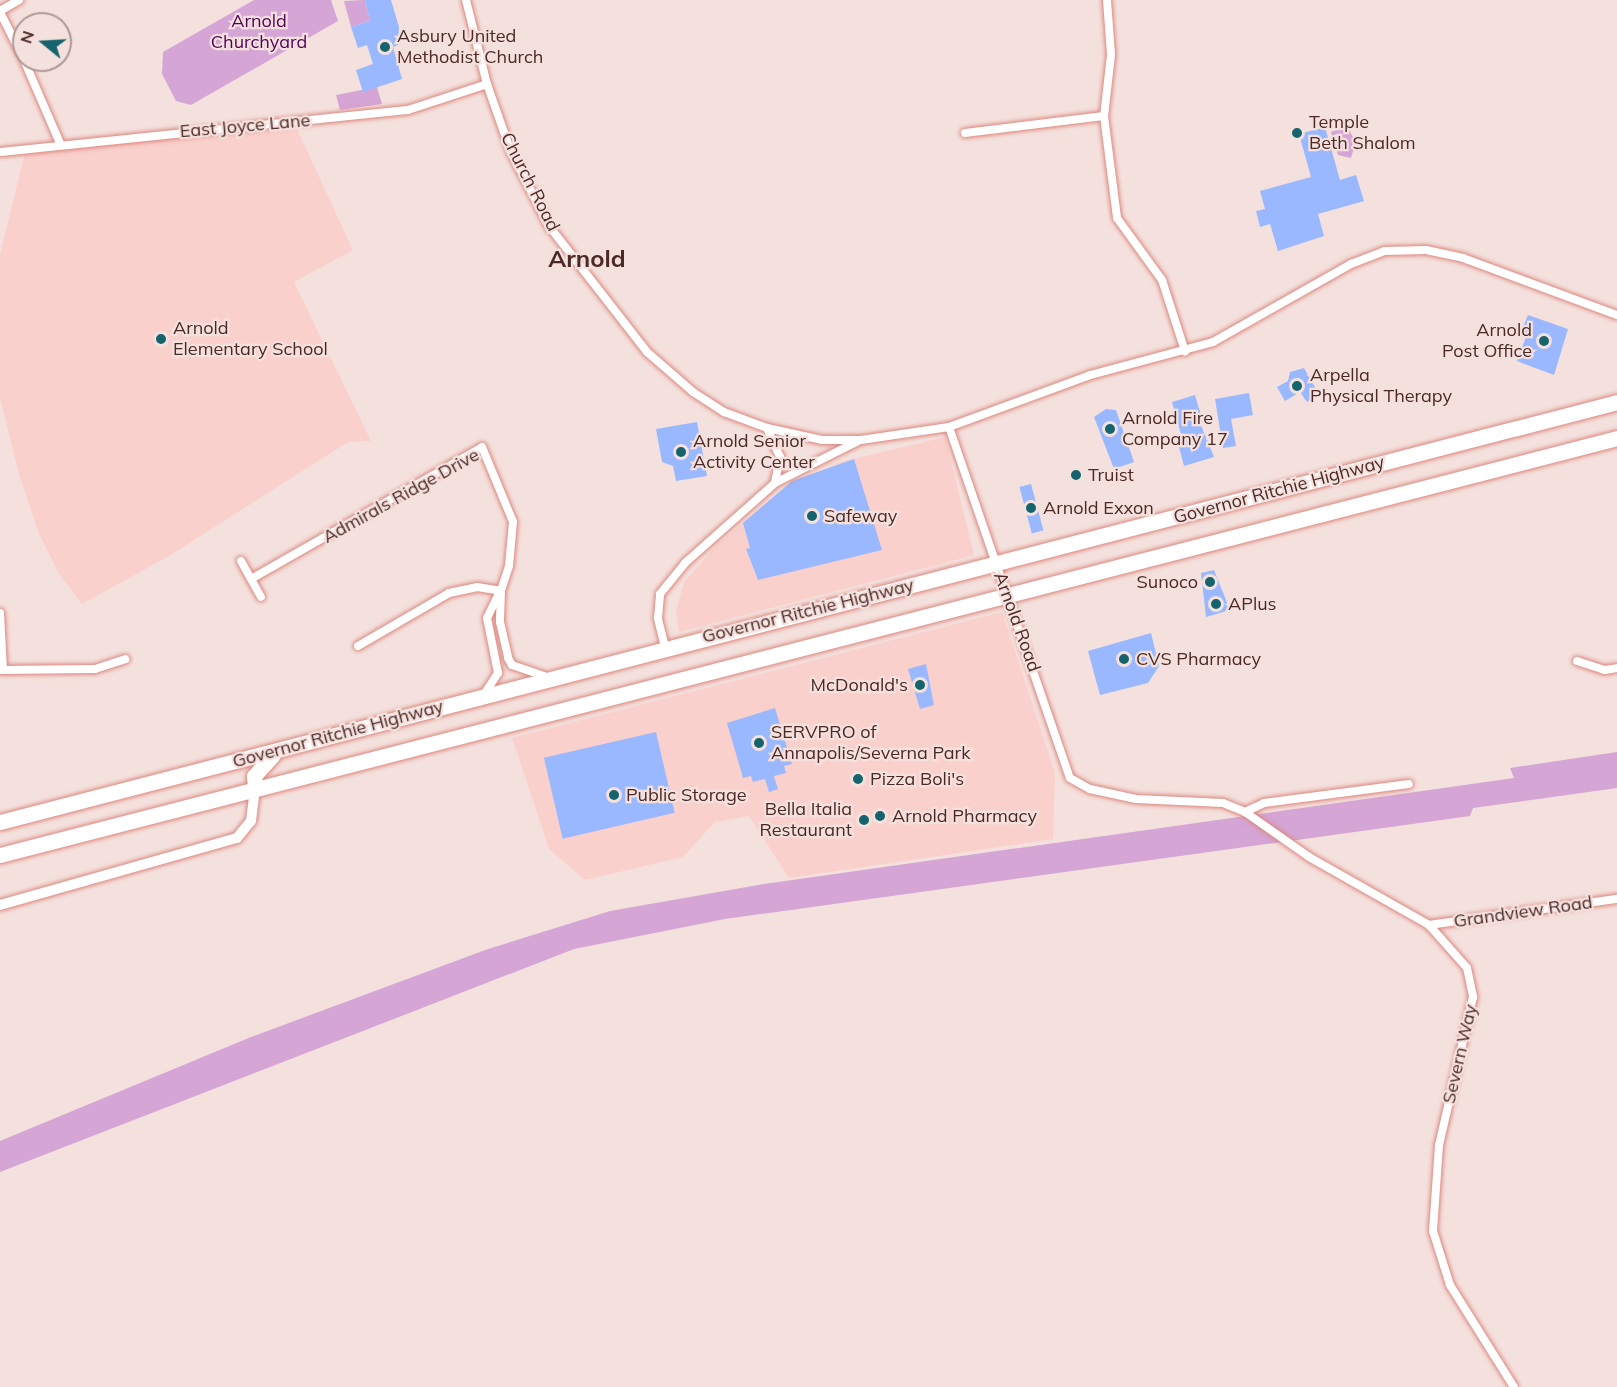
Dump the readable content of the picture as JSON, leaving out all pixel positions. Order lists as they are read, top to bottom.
{
  "streets": {
    "highway": ["Governor Ritchie Highway"],
    "street": [
      "East Joyce Lane",
      "Church Road",
      "Admirals Ridge Drive",
      "Arnold Road",
      "Grandview Road",
      "Severn Way"
    ]
  },
  "crossings": [
    ["East Joyce Lane", "Church Road"],
    ["Governor Ritchie Highway", "Admirals Ridge Drive"],
    ["Governor Ritchie Highway", "Arnold Road"],
    ["Arnold Road", "Severn Way"],
    ["Grandview Road", "Severn Way"]
  ],
  "districts": ["Arnold"],
  "parks": ["Arnold Churchyard"],
  "places": [
    "Asbury United Methodist Church",
    "Temple Beth Shalom",
    "Arnold Elementary School",
    "Arnold Post Office",
    "Arpella Physical Therapy",
    "Arnold Fire Company 17",
    "Arnold Senior Activity Center",
    "Truist",
    "Arnold Exxon",
    "Safeway",
    "Sunoco",
    "APlus",
    "CVS Pharmacy",
    "McDonald's",
    "SERVPRO of Annapolis/Severna Park",
    "Pizza Boli's",
    "Public Storage",
    "Arnold Pharmacy",
    "Bella Italia Restaurant"
  ],
  "north": "left"
}
